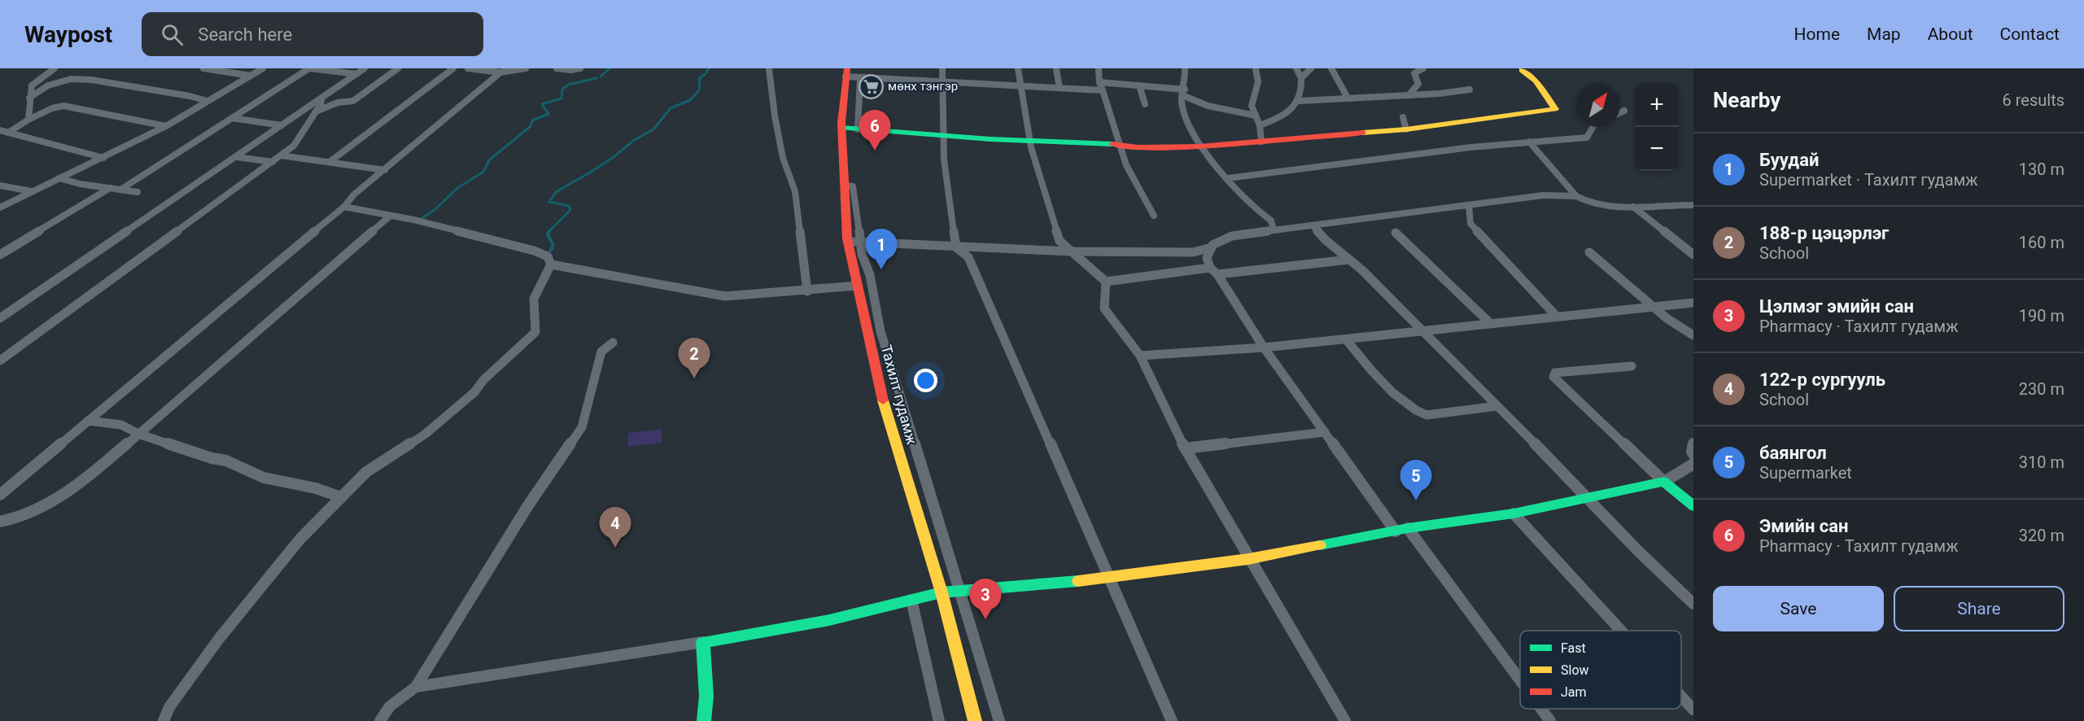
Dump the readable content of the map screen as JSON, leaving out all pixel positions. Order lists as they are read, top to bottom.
{
  "streets": {
    "street": ["Тахилт гудамж"]
  },
  "places": {
    "supermarket": ["мөнх тэнгэр"]
  },
  "legend": ["Fast", "Slow", "Jam"],
  "north": "top right",
  "page": {
    "header": "Waypost",
    "search": "Search here",
    "nav": [
      "Home",
      "Map",
      "About",
      "Contact"
    ],
    "heading": ["Nearby", "6 results"],
    "map_buttons": ["+", "−"],
    "pins": [
      "6",
      "1",
      "2",
      "5",
      "4",
      "3"
    ],
    "list": [
      {
        "mark": "1",
        "name": "Буудай",
        "note": "Supermarket · Тахилт гудамж",
        "value": "130 m"
      },
      {
        "mark": "2",
        "name": "188-р цэцэрлэг",
        "note": "School",
        "value": "160 m"
      },
      {
        "mark": "3",
        "name": "Цэлмэг эмийн сан",
        "note": "Pharmacy · Тахилт гудамж",
        "value": "190 m"
      },
      {
        "mark": "4",
        "name": "122-р сургууль",
        "note": "School",
        "value": "230 m"
      },
      {
        "mark": "5",
        "name": "баянгол",
        "note": "Supermarket",
        "value": "310 m"
      },
      {
        "mark": "6",
        "name": "Эмийн сан",
        "note": "Pharmacy · Тахилт гудамж",
        "value": "320 m"
      }
    ],
    "buttons": ["Save", "Share"]
  }
}
